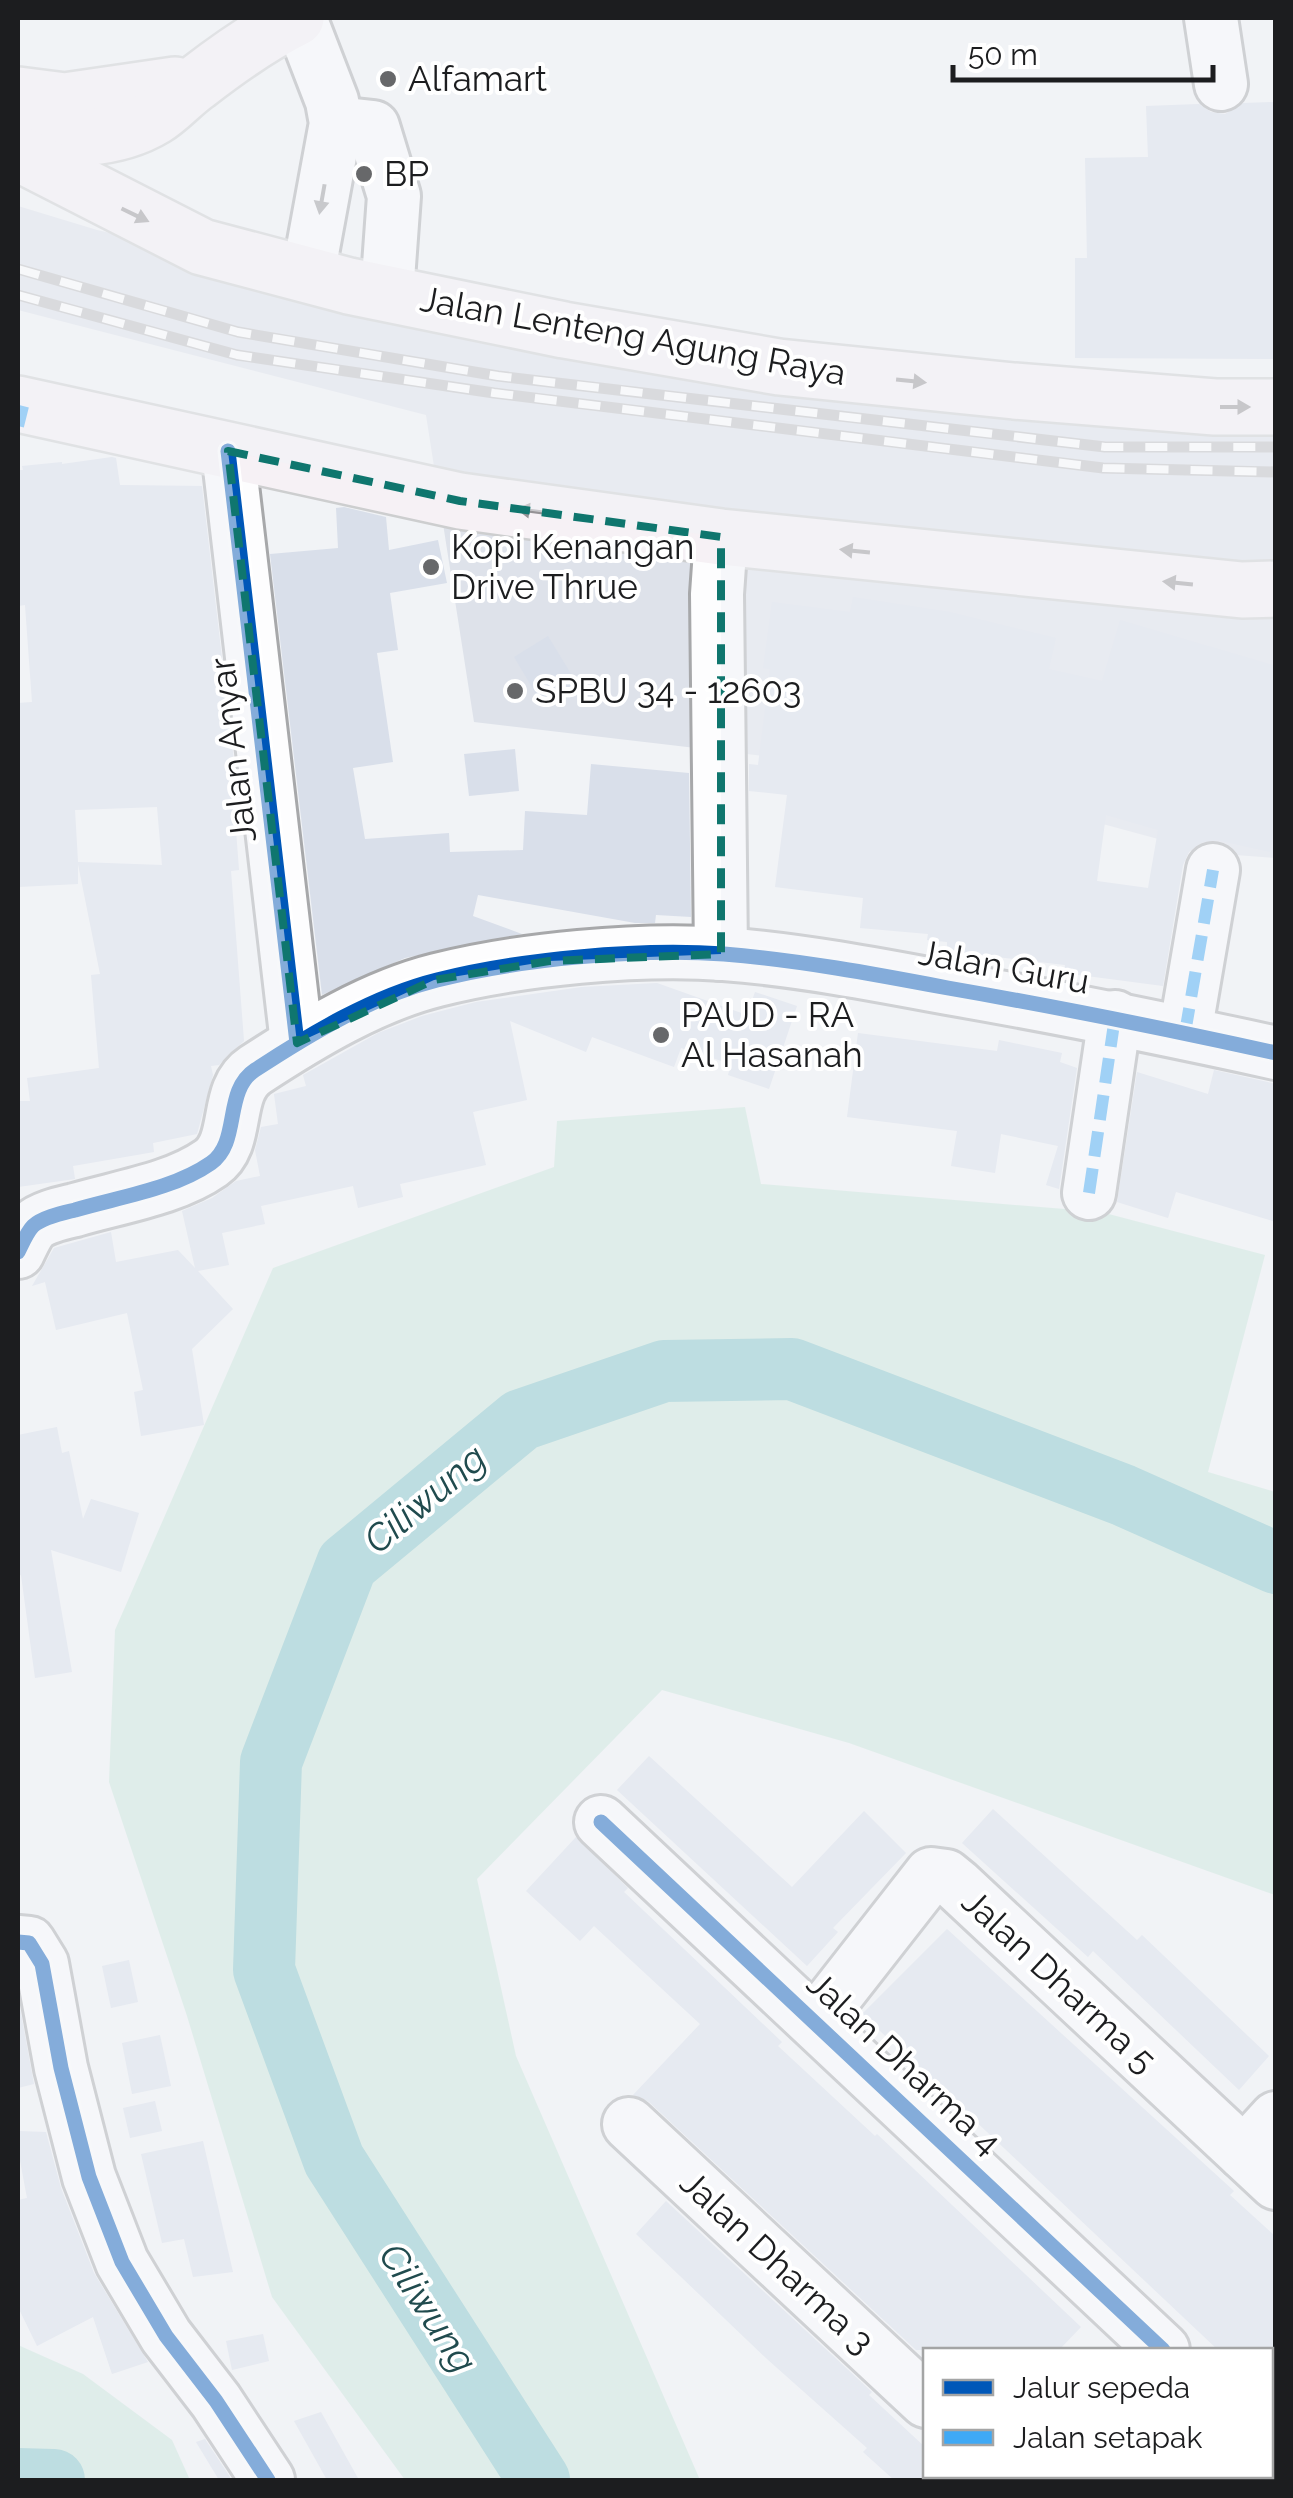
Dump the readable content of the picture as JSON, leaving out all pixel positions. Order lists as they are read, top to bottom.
{
  "streets": {
    "main road": ["Jalan Lenteng Agung Raya"],
    "street": [
      "Jalan Anyar",
      "Jalan Guru",
      "Jalan Dharma 5",
      "Jalan Dharma 4",
      "Jalan Dharma 3"
    ]
  },
  "crossings": [
    ["Jalan Anyar", "Jalan Guru"],
    ["Jalan Dharma 5", "Jalan Dharma 4"]
  ],
  "water": ["Ciliwung"],
  "places": [
    "Alfamart",
    "BP",
    "Kopi Kenangan Drive Thrue",
    "SPBU 34 - 12603",
    "PAUD - RA Al Hasanah"
  ],
  "legend": ["Jalur sepeda", "Jalan setapak"],
  "scale_bar": "50 m"
}
